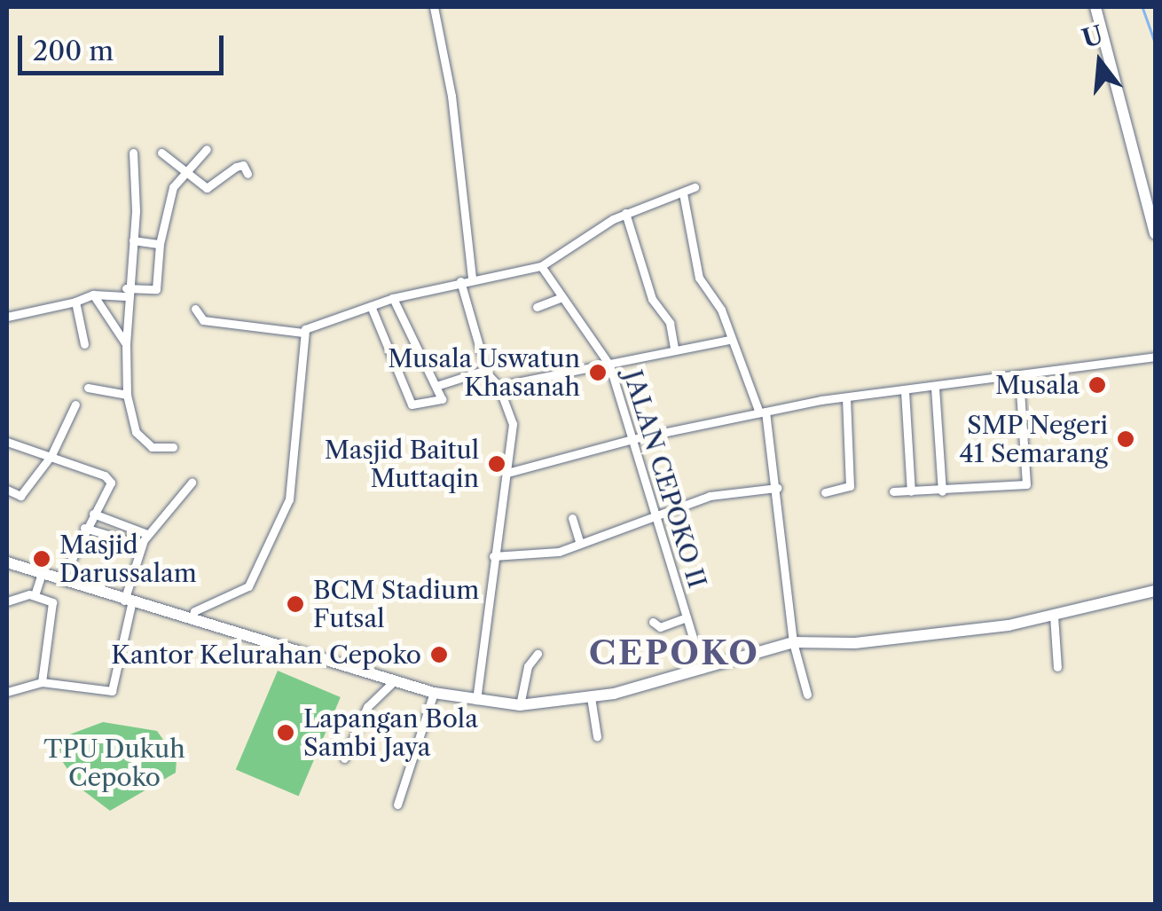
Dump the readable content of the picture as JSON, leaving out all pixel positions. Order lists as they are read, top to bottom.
{
  "streets": {
    "street": ["JALAN CEPOKO II"]
  },
  "districts": ["CEPOKO"],
  "parks": ["TPU Dukuh Cepoko"],
  "places": [
    "Musala Uswatun Khasanah",
    "Musala",
    "SMP Negeri 41 Semarang",
    "Masjid Baitul Muttaqin",
    "Masjid Darussalam",
    "BCM Stadium Futsal",
    "Kantor Kelurahan Cepoko",
    "Lapangan Bola Sambi Jaya"
  ],
  "scale_bar": "200 m",
  "north": "top"
}
